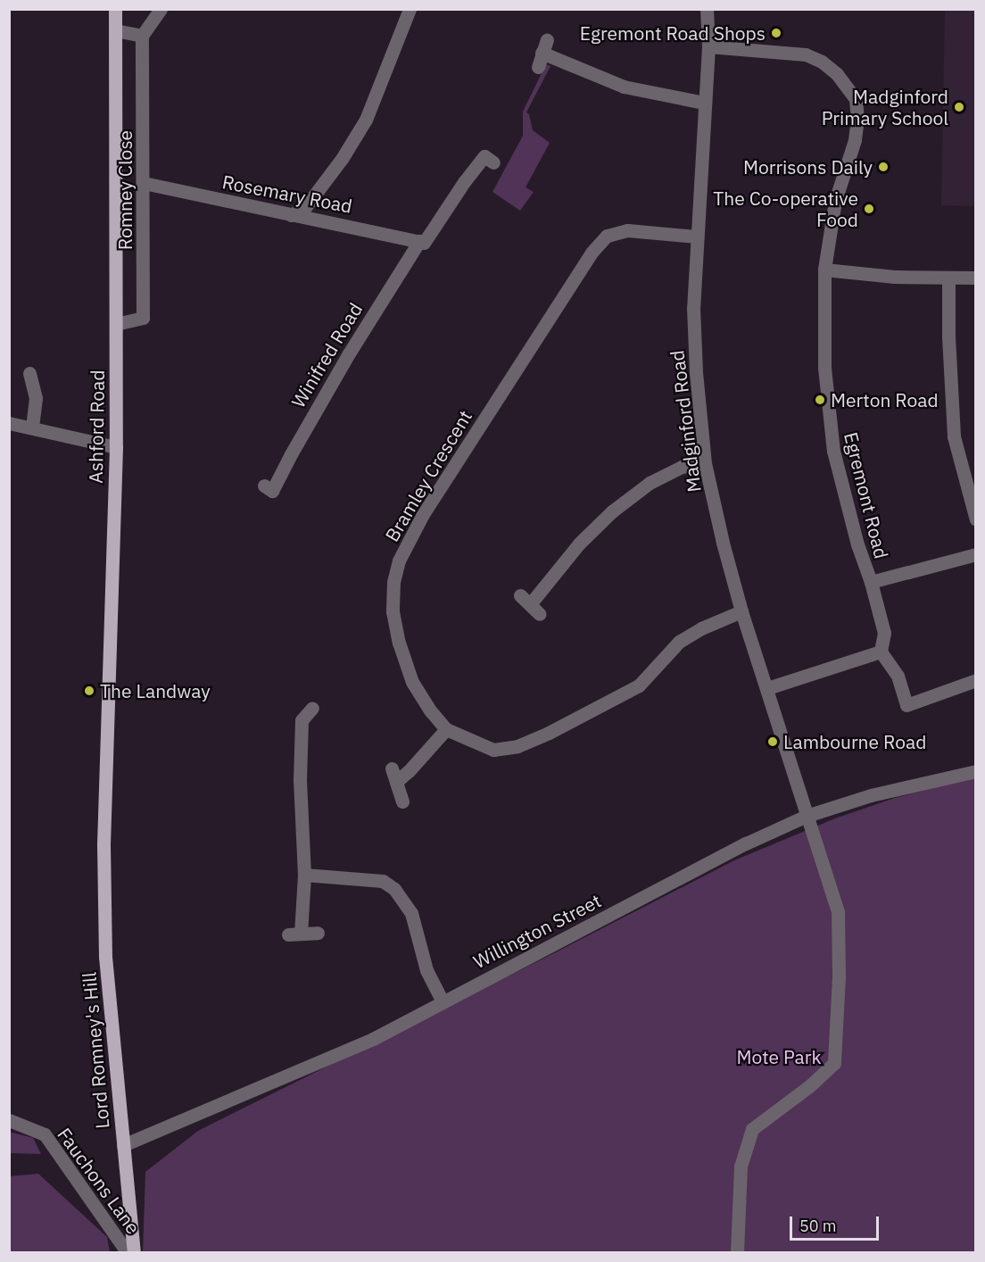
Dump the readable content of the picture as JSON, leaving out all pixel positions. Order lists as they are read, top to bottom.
{
  "streets": {
    "main road": ["Ashford Road", "Lord Romney's Hill"],
    "street": [
      "Romney Close",
      "Rosemary Road",
      "Winifred Road",
      "Madginford Road",
      "Bramley Crescent",
      "Egremont Road",
      "Willington Street",
      "Fauchons Lane"
    ]
  },
  "crossings": [
    ["Romney Close", "Rosemary Road"],
    ["Romney Close", "Ashford Road"],
    ["Rosemary Road", "Winifred Road"],
    ["Madginford Road", "Bramley Crescent"],
    ["Madginford Road", "Egremont Road"],
    ["Madginford Road", "Willington Street"],
    ["Ashford Road", "Lord Romney's Hill"],
    ["Willington Street", "Lord Romney's Hill"]
  ],
  "parks": ["Mote Park"],
  "places": [
    "Egremont Road Shops",
    "Madginford Primary School",
    "Morrisons Daily",
    "The Co-operative Food",
    "Merton Road",
    "The Landway",
    "Lambourne Road"
  ],
  "scale_bar": "50 m"
}
